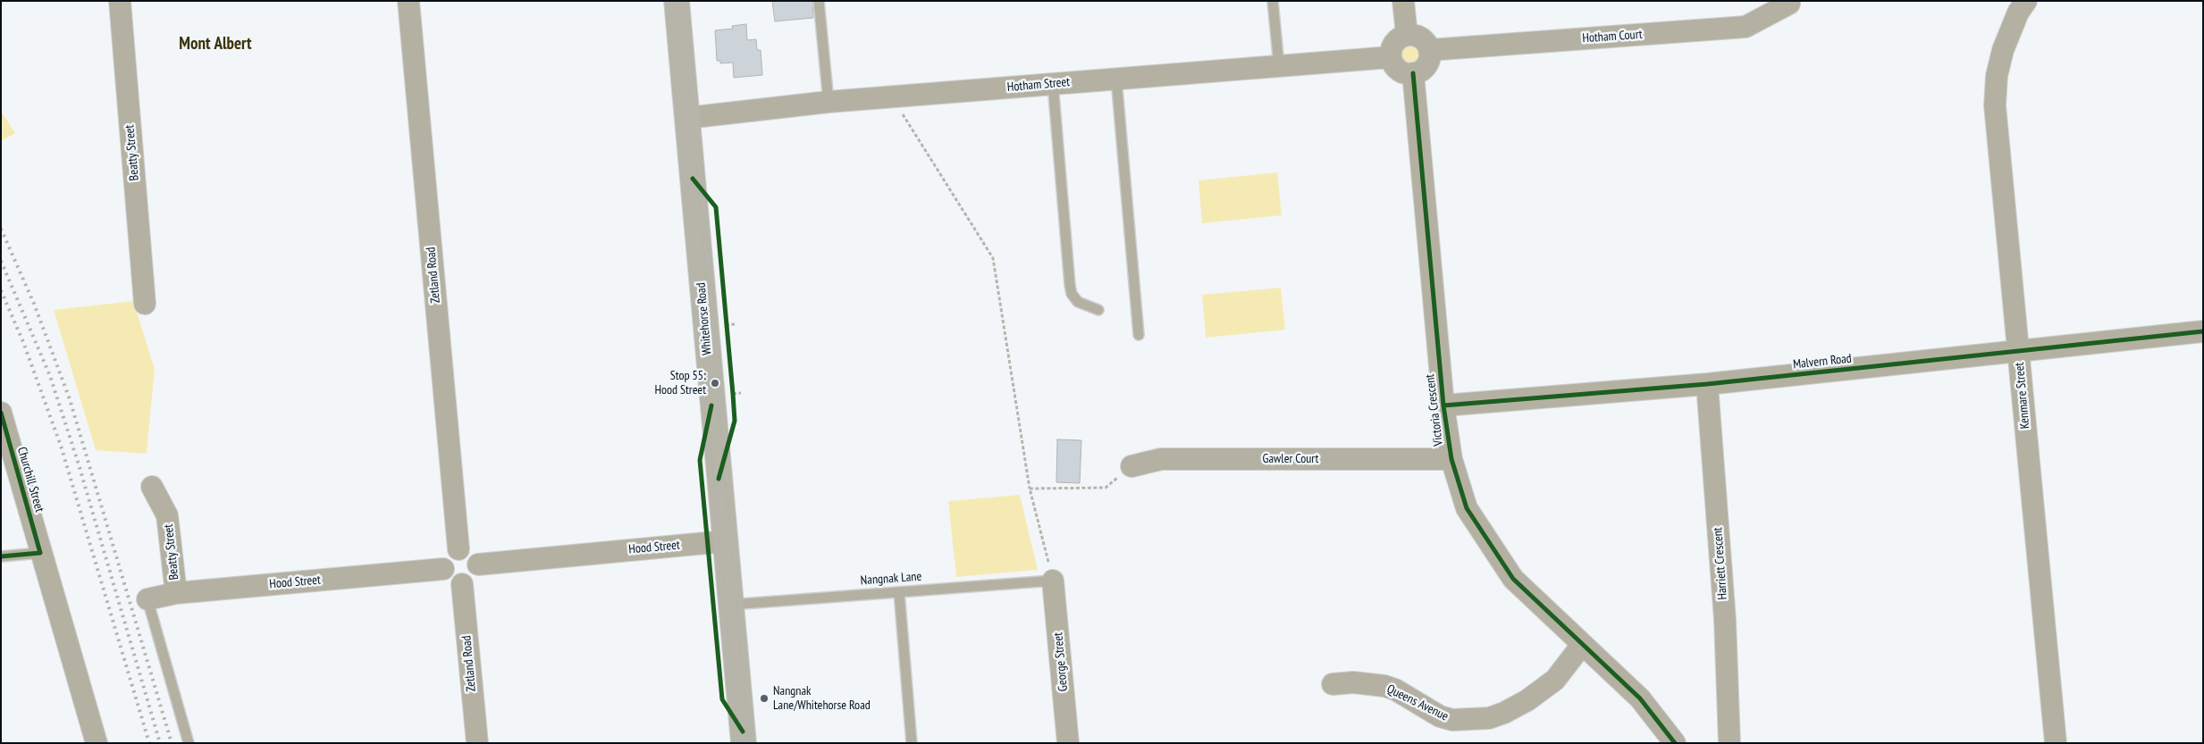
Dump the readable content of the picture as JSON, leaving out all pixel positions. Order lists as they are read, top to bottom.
{
  "streets": {
    "main road": ["Whitehorse Road"],
    "street": [
      "Hotham Court",
      "Hotham Street",
      "Beatty Street",
      "Zetland Road",
      "Malvern Road",
      "Kenmare Street",
      "Victoria Crescent",
      "Gawler Court",
      "Churchill Street",
      "Hood Street",
      "Harriett Crescent",
      "George Street",
      "Queens Avenue"
    ],
    "lane": ["Nangnak Lane"]
  },
  "crossings": [
    ["Hotham Court", "Hotham Street"],
    ["Hotham Court", "Victoria Crescent"],
    ["Hotham Street", "Whitehorse Road"],
    ["Hotham Street", "Victoria Crescent"],
    ["Beatty Street", "Hood Street"],
    ["Zetland Road", "Hood Street"],
    ["Whitehorse Road", "Hood Street"],
    ["Whitehorse Road", "Nangnak Lane"],
    ["Malvern Road", "Kenmare Street"],
    ["Malvern Road", "Victoria Crescent"],
    ["Malvern Road", "Harriett Crescent"],
    ["Victoria Crescent", "Gawler Court"],
    ["Victoria Crescent", "Queens Avenue"],
    ["Nangnak Lane", "George Street"]
  ],
  "districts": ["Mont Albert"],
  "places": ["Stop 55: Hood Street", "Nangnak Lane/Whitehorse Road"]
}
